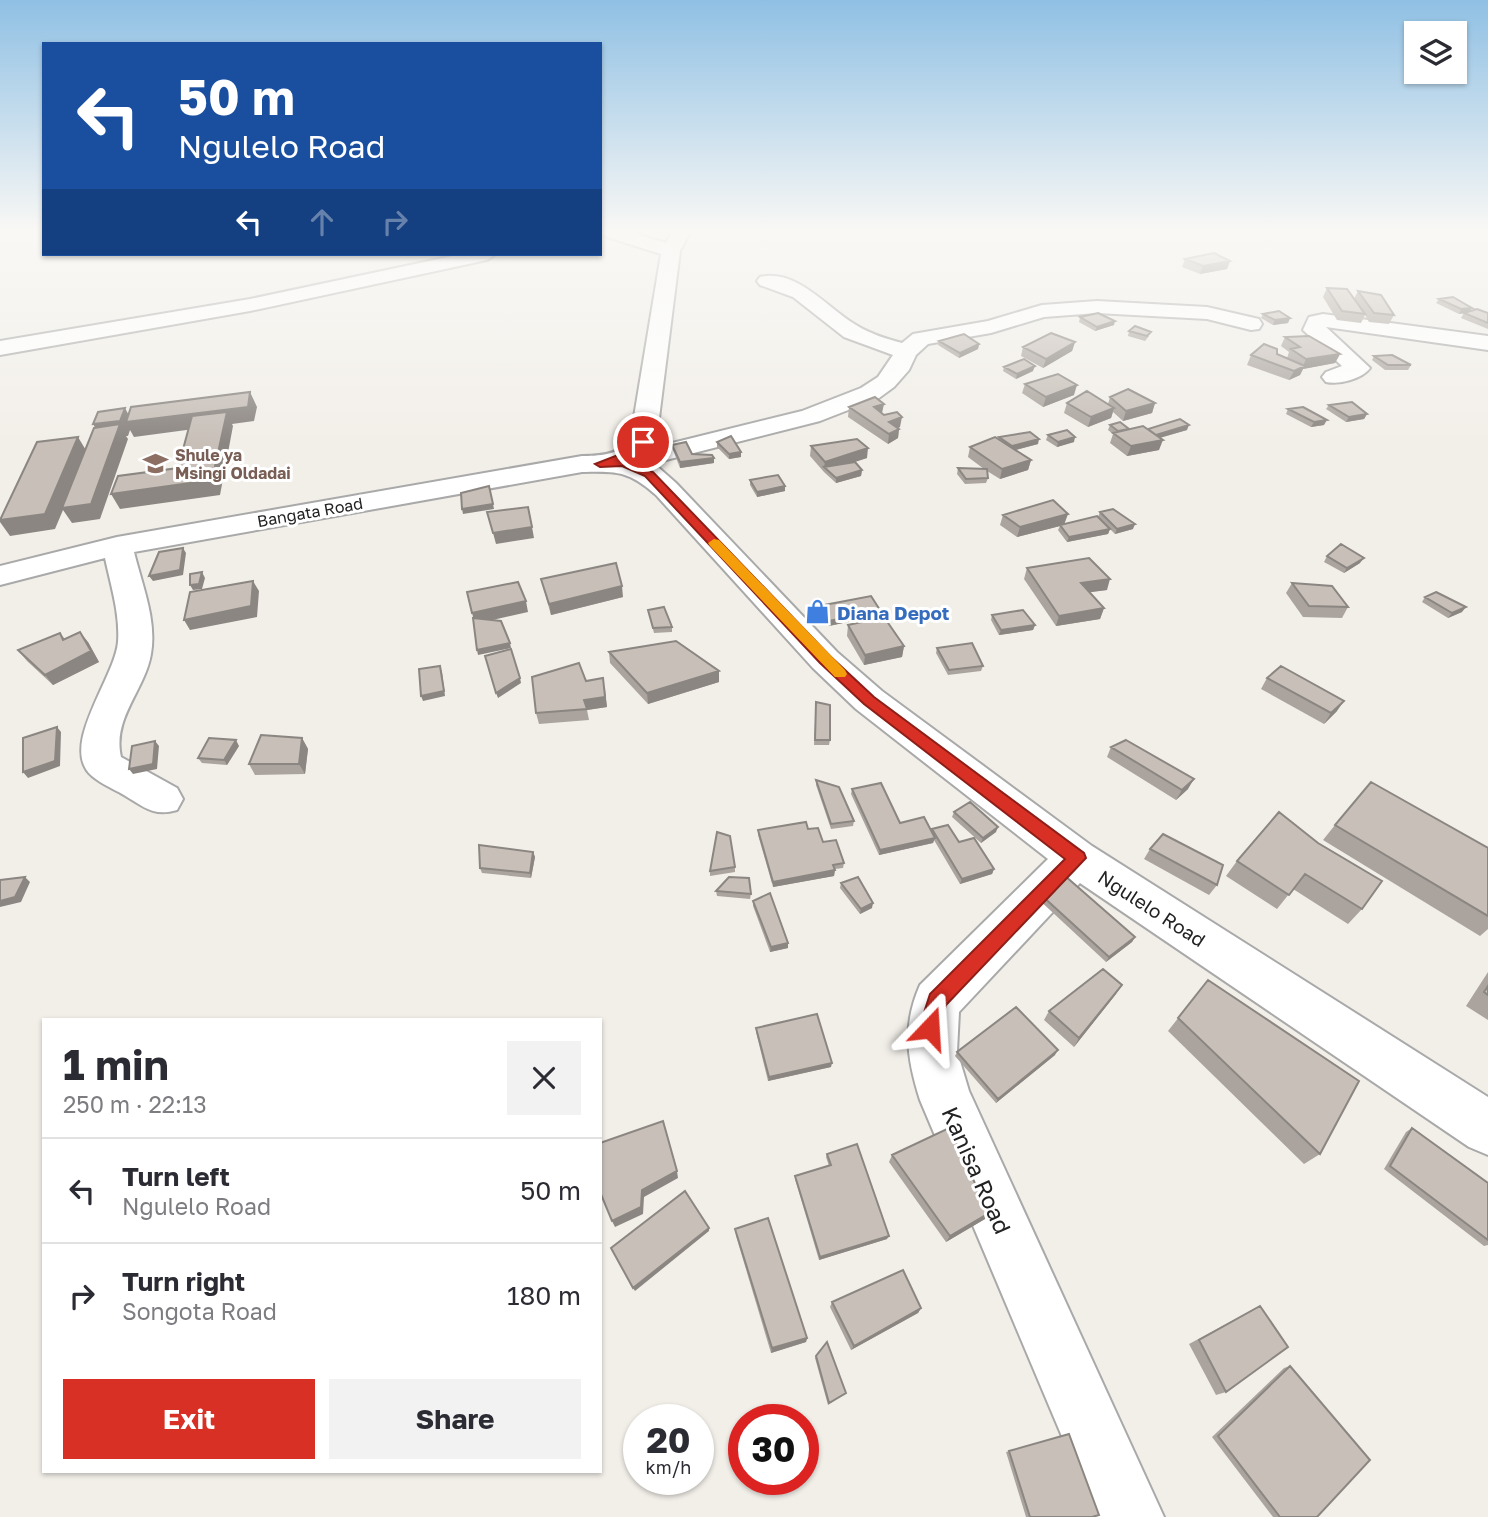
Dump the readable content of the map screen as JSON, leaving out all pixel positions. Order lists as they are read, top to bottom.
{
  "streets": {
    "street": ["Bangata Road", "Ngulelo Road", "Kanisa Road"]
  },
  "crossings": [
    ["Bangata Road", "Ngulelo Road"],
    ["Ngulelo Road", "Kanisa Road"]
  ],
  "places": {
    "school or university": ["Shule ya Msingi Oldadai"],
    "shop": ["Diana Depot"]
  },
  "page": {
    "turn": ["50 m", "Ngulelo Road"],
    "heading": ["1 min", "250 m · 22:13"],
    "list": [
      {
        "name": "Turn left",
        "note": "Ngulelo Road",
        "value": "50 m"
      },
      {
        "name": "Turn right",
        "note": "Songota Road",
        "value": "180 m"
      }
    ],
    "buttons": ["Exit", "Share"],
    "speed": "20 km/h",
    "limit": "30"
  }
}
